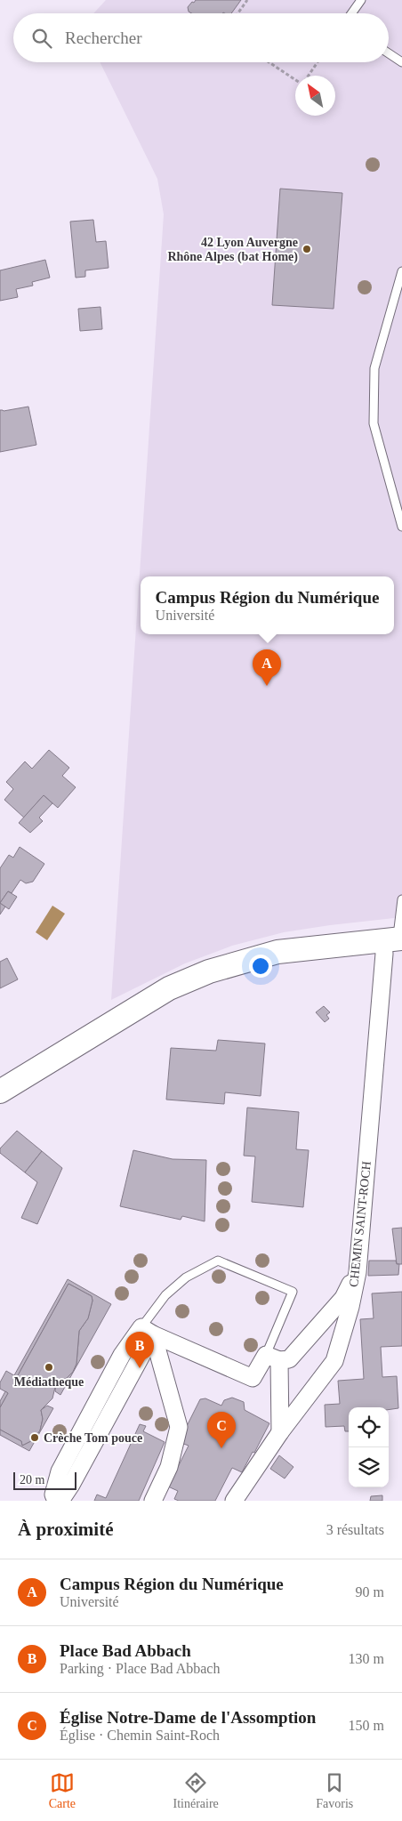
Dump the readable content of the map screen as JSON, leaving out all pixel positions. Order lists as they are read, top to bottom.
{
  "streets": {
    "street": ["CHEMIN SAINT-ROCH"]
  },
  "places": ["42 Lyon Auvergne Rhône Alpes (bat Home)", "Médiatheque", "Crèche Tom pouce"],
  "scale_bar": "20 m",
  "north": "top left",
  "page": {
    "search": "Rechercher",
    "popup": ["Campus Région du Numérique", "Université"],
    "pins": ["A", "B", "C"],
    "scale": "20 m",
    "heading": ["À proximité", "3 résultats"],
    "list": [
      {
        "mark": "A",
        "name": "Campus Région du Numérique",
        "note": "Université",
        "value": "90 m"
      },
      {
        "mark": "B",
        "name": "Place Bad Abbach",
        "note": "Parking · Place Bad Abbach",
        "value": "130 m"
      },
      {
        "mark": "C",
        "name": "Église Notre-Dame de l'Assomption",
        "note": "Église · Chemin Saint-Roch",
        "value": "150 m"
      }
    ],
    "nav": ["Carte", "Itinéraire", "Favoris"]
  }
}
